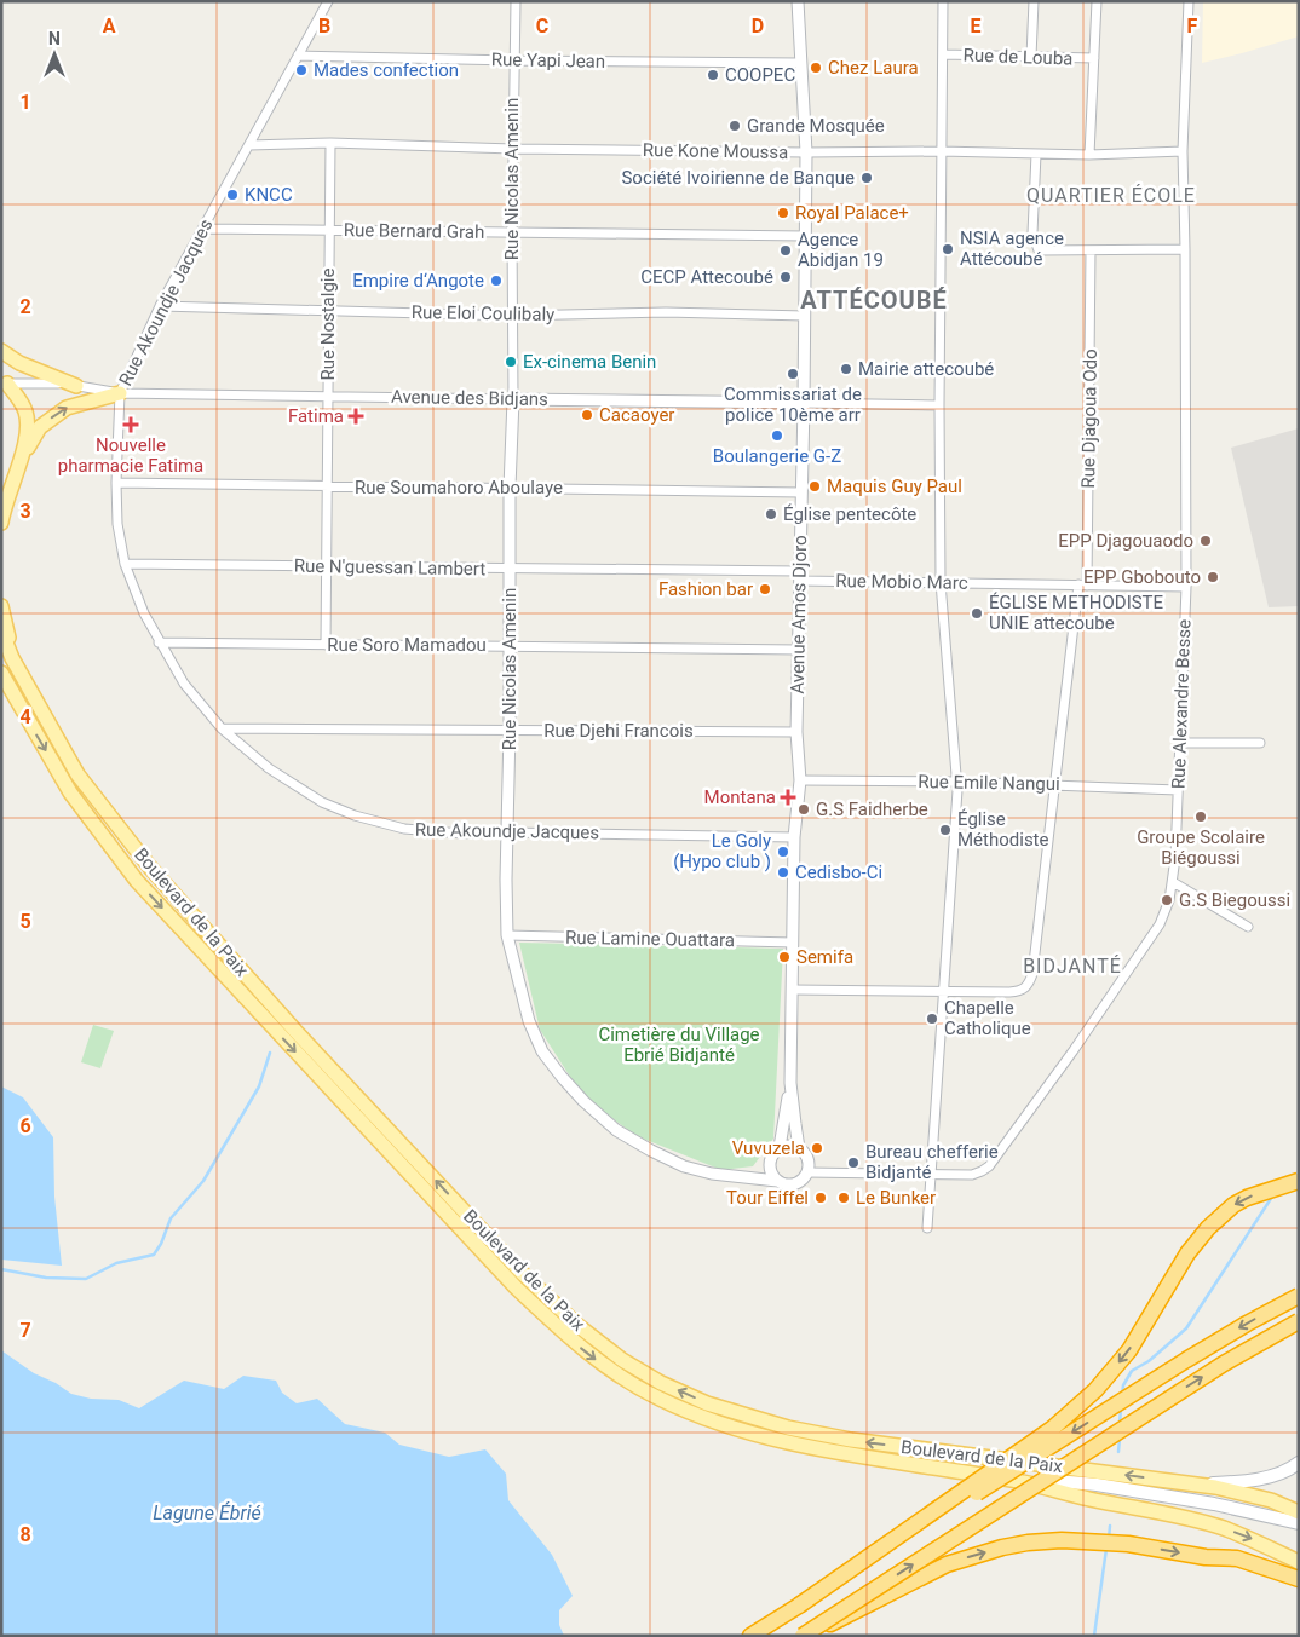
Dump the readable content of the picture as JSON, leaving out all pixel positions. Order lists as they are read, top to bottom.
{
  "streets": {
    "main road": ["Boulevard de la Paix"],
    "street": [
      "Rue de Louba",
      "Rue Yapi Jean",
      "Rue Kone Moussa",
      "Rue Nicolas Amenin",
      "Rue Bernard Grah",
      "Rue Akoundje Jacques",
      "Rue Eloi Coulibaly",
      "Rue Nostalgie",
      "Avenue des Bidjans",
      "Rue Djagoua Odo",
      "Rue Soumahoro Aboulaye",
      "Rue N'guessan Lambert",
      "Rue Mobio Marc",
      "Avenue Amos Djoro",
      "Rue Soro Mamadou",
      "Rue Alexandre Besse",
      "Rue Djehi Francois",
      "Rue Emile Nangui",
      "Rue Lamine Ouattara"
    ]
  },
  "crossings": [
    ["Rue Yapi Jean", "Rue Nicolas Amenin"],
    ["Rue Yapi Jean", "Rue Akoundje Jacques"],
    ["Rue Yapi Jean", "Avenue Amos Djoro"],
    ["Rue Kone Moussa", "Rue Nicolas Amenin"],
    ["Rue Kone Moussa", "Rue Akoundje Jacques"],
    ["Rue Kone Moussa", "Rue Nostalgie"],
    ["Rue Kone Moussa", "Avenue Amos Djoro"],
    ["Rue Kone Moussa", "Rue Alexandre Besse"],
    ["Rue Nicolas Amenin", "Rue Bernard Grah"],
    ["Rue Nicolas Amenin", "Rue Akoundje Jacques"],
    ["Rue Nicolas Amenin", "Rue Eloi Coulibaly"],
    ["Rue Nicolas Amenin", "Avenue des Bidjans"],
    ["Rue Nicolas Amenin", "Rue Soumahoro Aboulaye"],
    ["Rue Nicolas Amenin", "Rue N'guessan Lambert"],
    ["Rue Nicolas Amenin", "Avenue Amos Djoro"],
    ["Rue Nicolas Amenin", "Rue Soro Mamadou"],
    ["Rue Nicolas Amenin", "Rue Alexandre Besse"],
    ["Rue Nicolas Amenin", "Rue Djehi Francois"],
    ["Rue Nicolas Amenin", "Rue Lamine Ouattara"],
    ["Rue Bernard Grah", "Rue Akoundje Jacques"],
    ["Rue Bernard Grah", "Rue Nostalgie"],
    ["Rue Bernard Grah", "Avenue Amos Djoro"],
    ["Rue Akoundje Jacques", "Rue Eloi Coulibaly"],
    ["Rue Akoundje Jacques", "Avenue des Bidjans"],
    ["Rue Akoundje Jacques", "Rue Soumahoro Aboulaye"],
    ["Rue Akoundje Jacques", "Rue N'guessan Lambert"],
    ["Rue Akoundje Jacques", "Avenue Amos Djoro"],
    ["Rue Akoundje Jacques", "Rue Soro Mamadou"],
    ["Rue Akoundje Jacques", "Rue Djehi Francois"],
    ["Rue Eloi Coulibaly", "Rue Nostalgie"],
    ["Rue Eloi Coulibaly", "Avenue Amos Djoro"],
    ["Rue Nostalgie", "Avenue des Bidjans"],
    ["Rue Nostalgie", "Rue Soumahoro Aboulaye"],
    ["Rue Nostalgie", "Rue N'guessan Lambert"],
    ["Rue Nostalgie", "Rue Soro Mamadou"],
    ["Avenue des Bidjans", "Avenue Amos Djoro"],
    ["Rue Djagoua Odo", "Rue Mobio Marc"],
    ["Rue Djagoua Odo", "Rue Emile Nangui"],
    ["Rue Soumahoro Aboulaye", "Avenue Amos Djoro"],
    ["Rue N'guessan Lambert", "Rue Mobio Marc"],
    ["Rue N'guessan Lambert", "Avenue Amos Djoro"],
    ["Rue Mobio Marc", "Avenue Amos Djoro"],
    ["Rue Mobio Marc", "Rue Alexandre Besse"],
    ["Avenue Amos Djoro", "Rue Soro Mamadou"],
    ["Avenue Amos Djoro", "Rue Alexandre Besse"],
    ["Avenue Amos Djoro", "Rue Djehi Francois"],
    ["Avenue Amos Djoro", "Rue Emile Nangui"],
    ["Avenue Amos Djoro", "Rue Lamine Ouattara"],
    ["Rue Alexandre Besse", "Rue Emile Nangui"]
  ],
  "districts": ["QUARTIER ÉCOLE", "ATTÉCOUBÉ", "BIDJANTÉ"],
  "water": ["Lagune Ébrié"],
  "parks": ["Cimetière du Village Ebrié Bidjanté"],
  "places": {
    "other": [
      "Chez Laura",
      "Mades confection",
      "COOPEC",
      "Grande Mosquée",
      "Société Ivoirienne de Banque",
      "KNCC",
      "Royal Palace+",
      "NSIA agence Attécoubé",
      "Agence Abidjan 19",
      "CECP Attecoubé",
      "Empire d‘Angote",
      "Ex-cinema Benin",
      "Mairie attecoubé",
      "Commissariat de police 10ème arr",
      "Cacaoyer",
      "Boulangerie G-Z",
      "Maquis Guy Paul",
      "Église pentecôte",
      "EPP Djagouaodo",
      "EPP Gbobouto",
      "Fashion bar",
      "ÉGLISE METHODISTE UNIE attecoube",
      "G.S Faidherbe",
      "Groupe Scolaire Biégoussi",
      "Église Méthodiste",
      "Le Goly (Hypo club )",
      "Cedisbo-Ci",
      "G.S Biegoussi",
      "Semifa",
      "Chapelle Catholique",
      "Vuvuzela",
      "Bureau chefferie Bidjanté",
      "Tour Eiffel",
      "Le Bunker"
    ],
    "health": ["Fatima", "Nouvelle pharmacie Fatima", "Montana"]
  },
  "north": "top",
  "grid": {
    "columns": [
      "A",
      "B",
      "C",
      "D",
      "E",
      "F"
    ],
    "rows": [
      "1",
      "2",
      "3",
      "4",
      "5",
      "6",
      "7",
      "8"
    ]
  }
}
